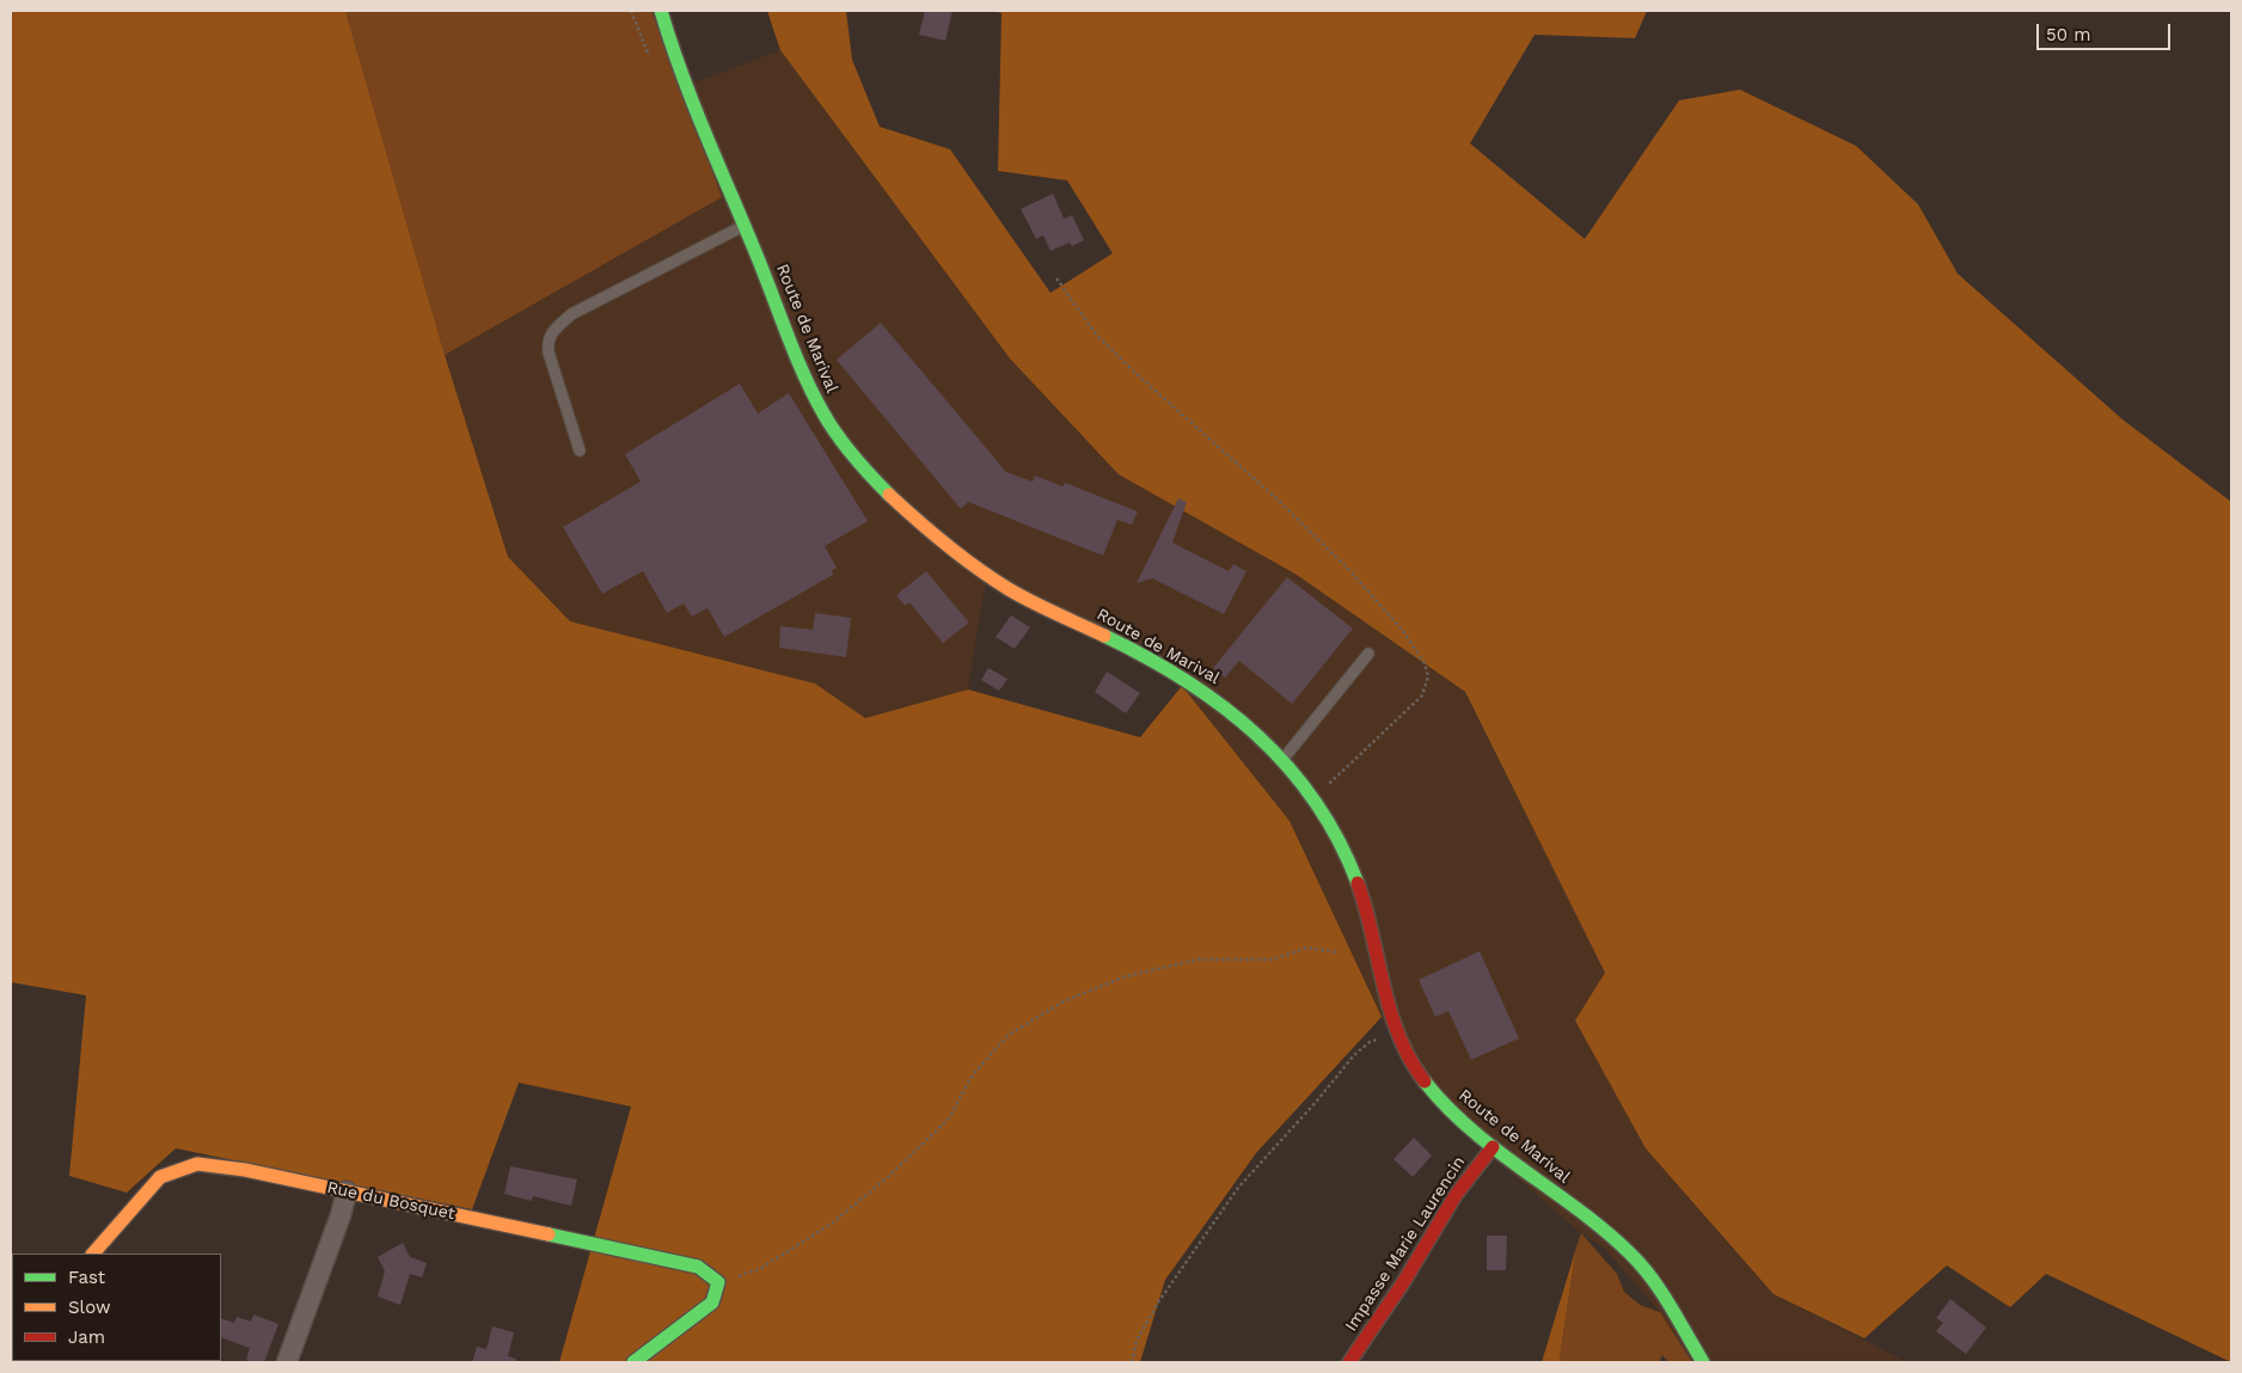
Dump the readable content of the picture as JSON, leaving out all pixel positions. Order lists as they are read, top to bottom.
{
  "streets": {
    "main road": ["Route de Marival", "Rue du Bosquet", "Impasse Marie Laurencin"]
  },
  "crossings": [
    ["Route de Marival", "Impasse Marie Laurencin"]
  ],
  "legend": ["Fast", "Slow", "Jam"],
  "scale_bar": "50 m"
}
